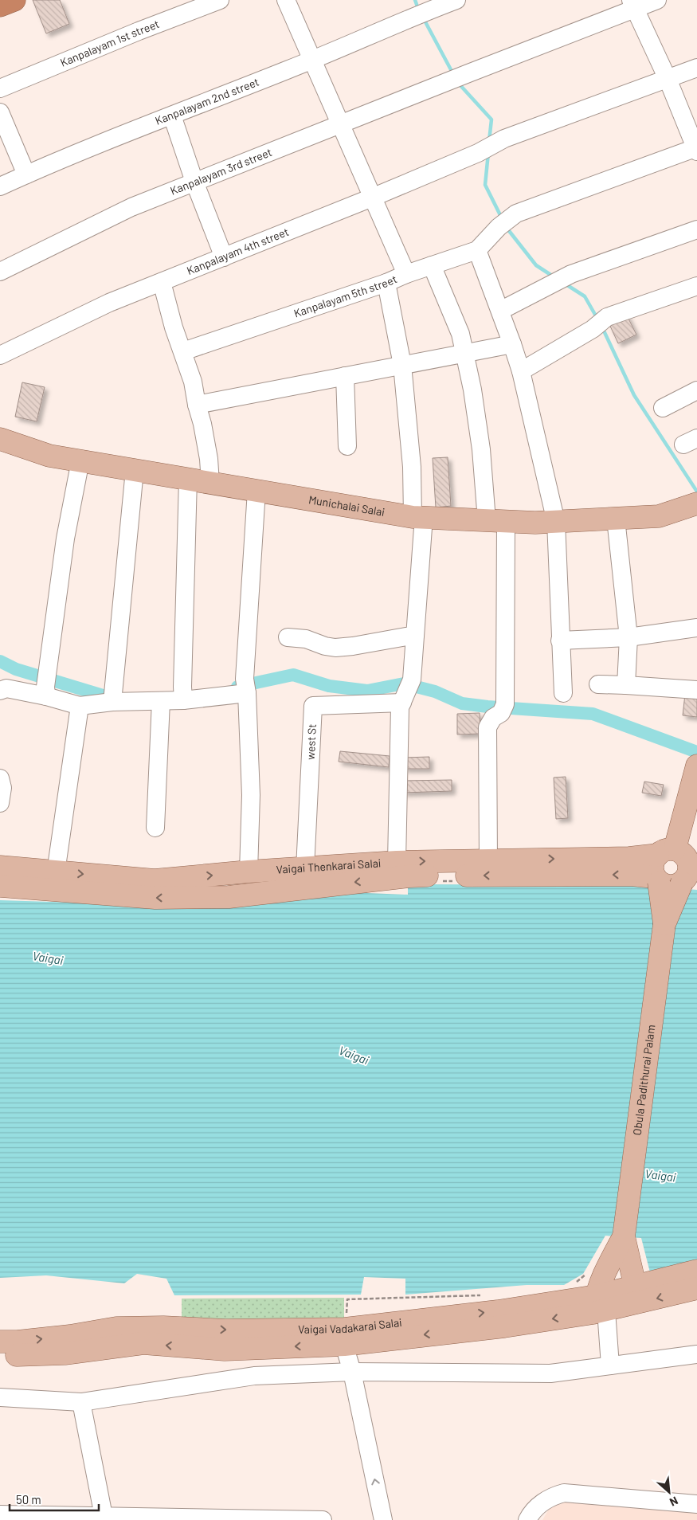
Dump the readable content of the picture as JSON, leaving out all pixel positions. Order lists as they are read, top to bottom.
{
  "streets": {
    "main road": [
      "Munichalai Salai",
      "Vaigai Thenkarai Salai",
      "Obula Padithurai Palam",
      "Vaigai Vadakarai Salai"
    ],
    "street": [
      "Kanpalayam 1st street",
      "Kanpalayam 2nd street",
      "Kanpalayam 3rd street",
      "Kanpalayam 4th street",
      "Kanpalayam 5th street",
      "west St"
    ]
  },
  "crossings": [
    ["west St", "Vaigai Thenkarai Salai"],
    ["Vaigai Thenkarai Salai", "Obula Padithurai Palam"],
    ["Obula Padithurai Palam", "Vaigai Vadakarai Salai"]
  ],
  "water": ["Vaigai"],
  "scale_bar": "50 m",
  "north": "bottom right"
}
